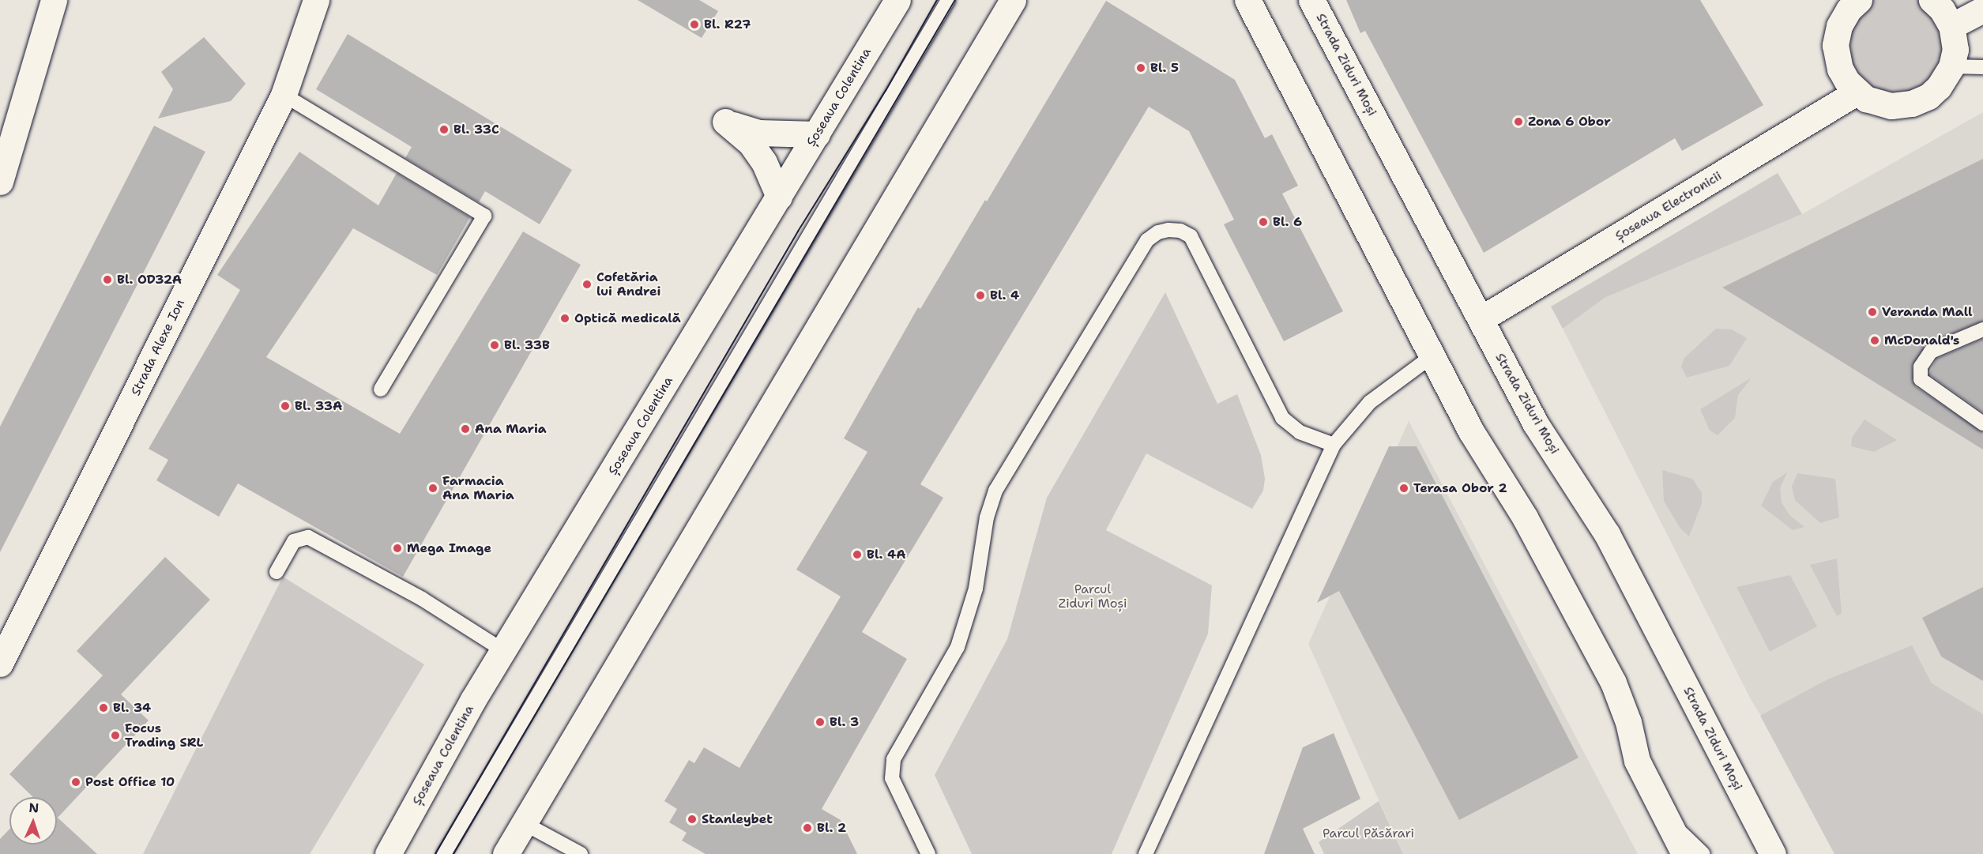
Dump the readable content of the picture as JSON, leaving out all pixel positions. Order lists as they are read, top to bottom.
{
  "streets": {
    "main road": [
      "Strada Ziduri Moși",
      "Șoseaua Colentina",
      "Șoseaua Electronicii",
      "Strada Alexe Ion"
    ]
  },
  "crossings": [
    ["Strada Ziduri Moși", "Șoseaua Electronicii"]
  ],
  "parks": ["Parcul Ziduri Moși", "Parcul Păsărari"],
  "places": [
    "Bl. R27",
    "Bl. 5",
    "Zona 6 Obor",
    "Bl. 33C",
    "Bl. 6",
    "Bl. OD32A",
    "Cofetăria lui Andrei",
    "Bl. 4",
    "Veranda Mall",
    "Optică medicală",
    "McDonald's",
    "Bl. 33B",
    "Bl. 33A",
    "Ana Maria",
    "Farmacia Ana Maria",
    "Terasa Obor 2",
    "Mega Image",
    "Bl. 4A",
    "Bl. 34",
    "Bl. 3",
    "Focus Trading SRL",
    "Post Office 10",
    "Stanleybet",
    "Bl. 2"
  ],
  "north": "top"
}
